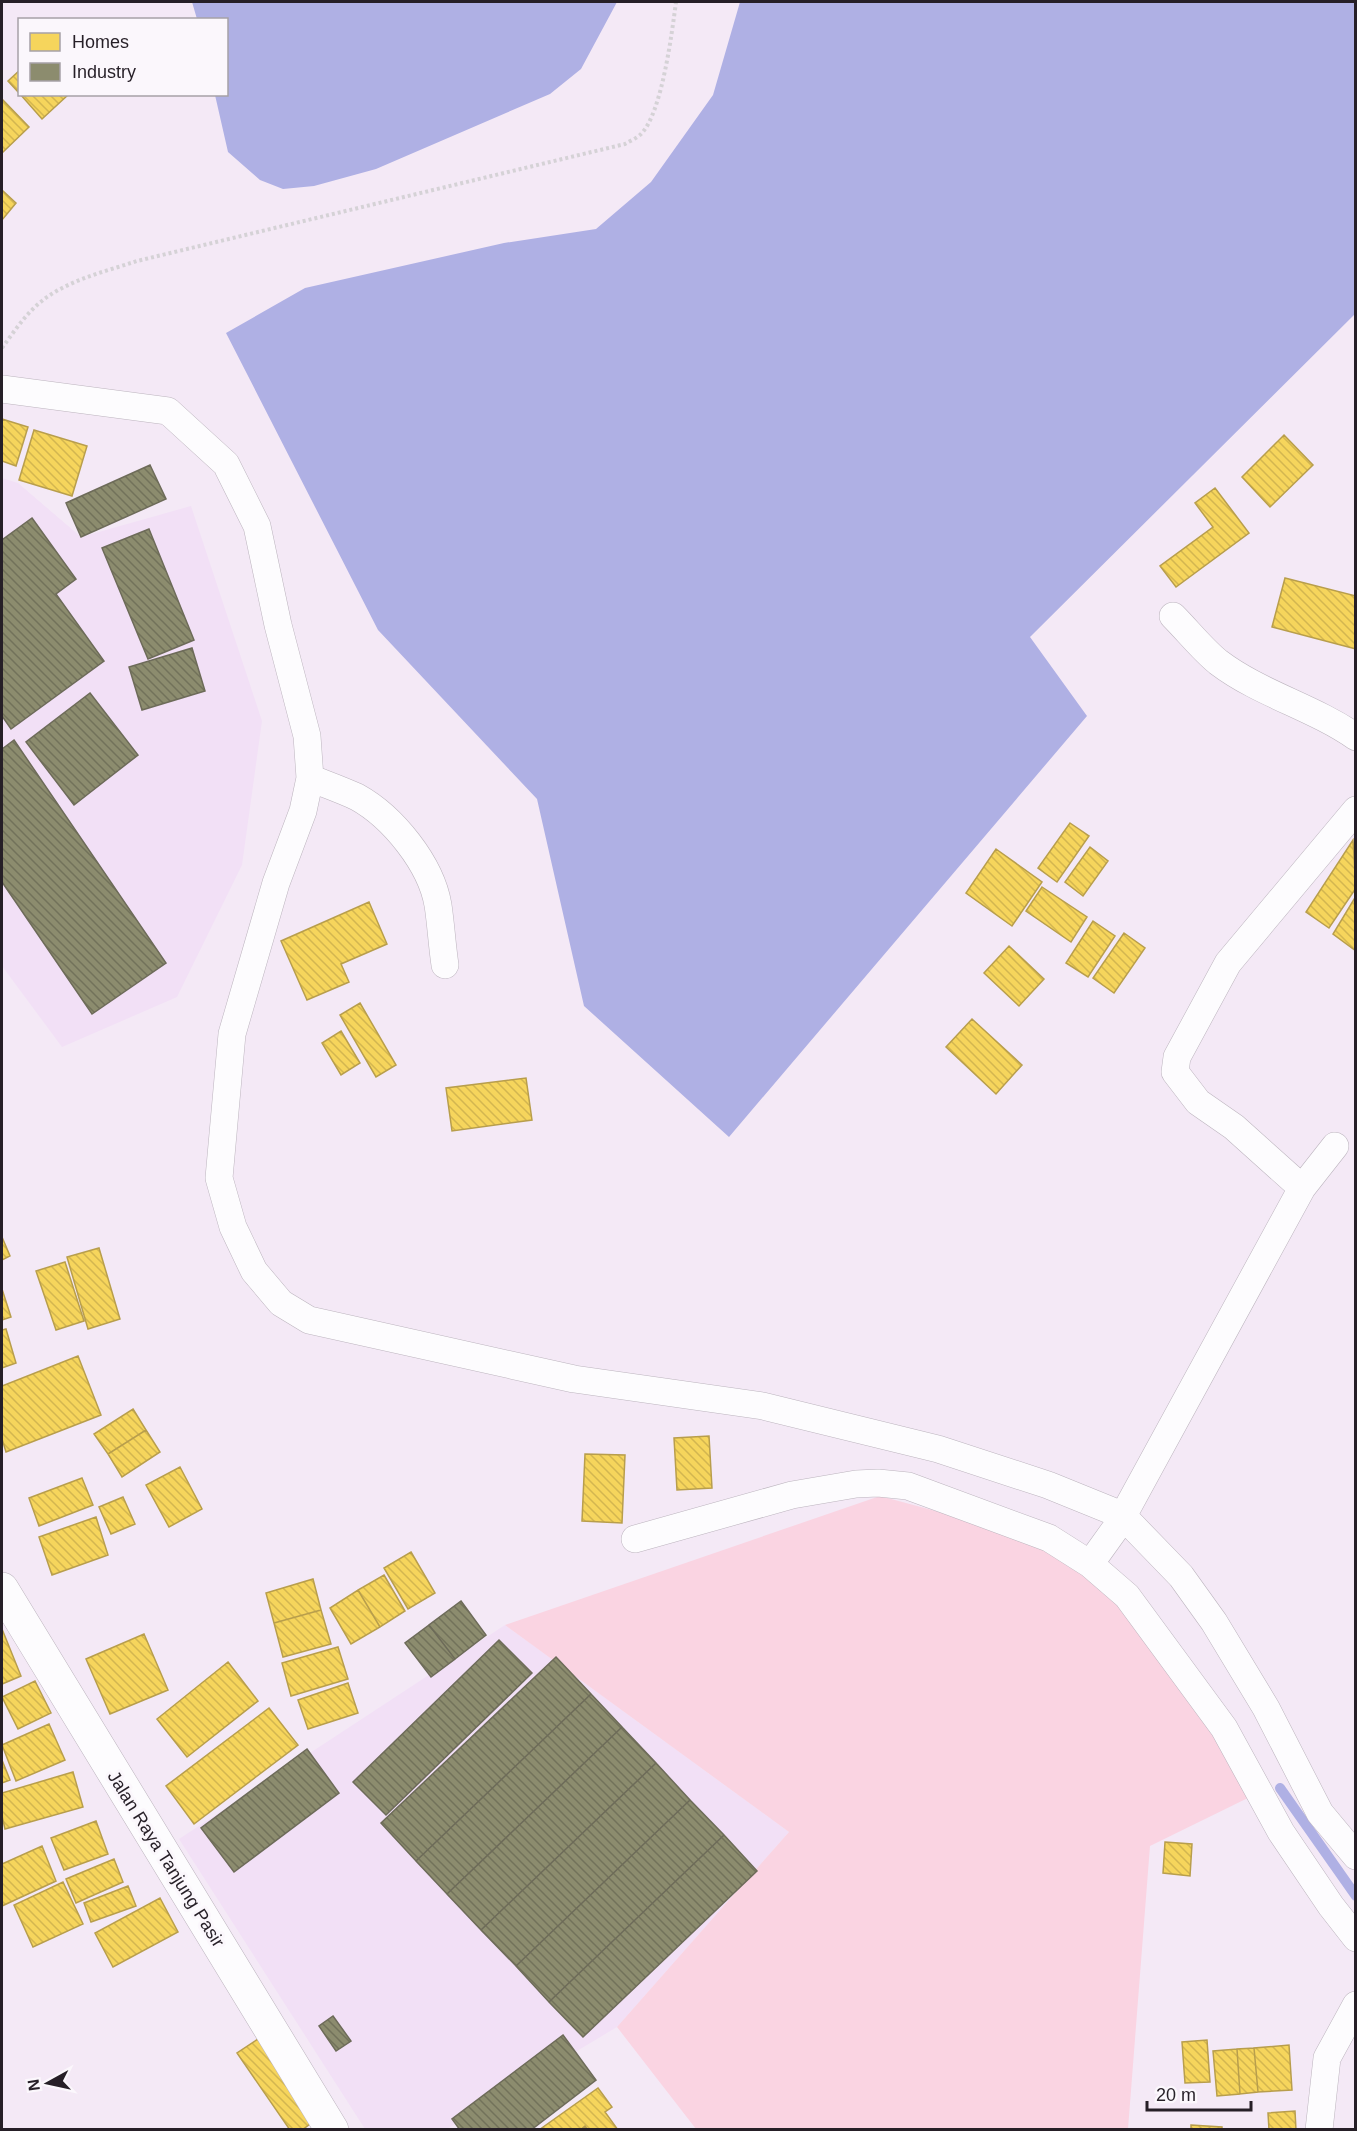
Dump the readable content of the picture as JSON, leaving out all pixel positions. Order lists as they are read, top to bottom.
{
  "streets": {
    "street": ["Jalan Raya Tanjung Pasir"]
  },
  "legend": ["Homes", "Industry"],
  "scale_bar": "20 m",
  "north": "left"
}
